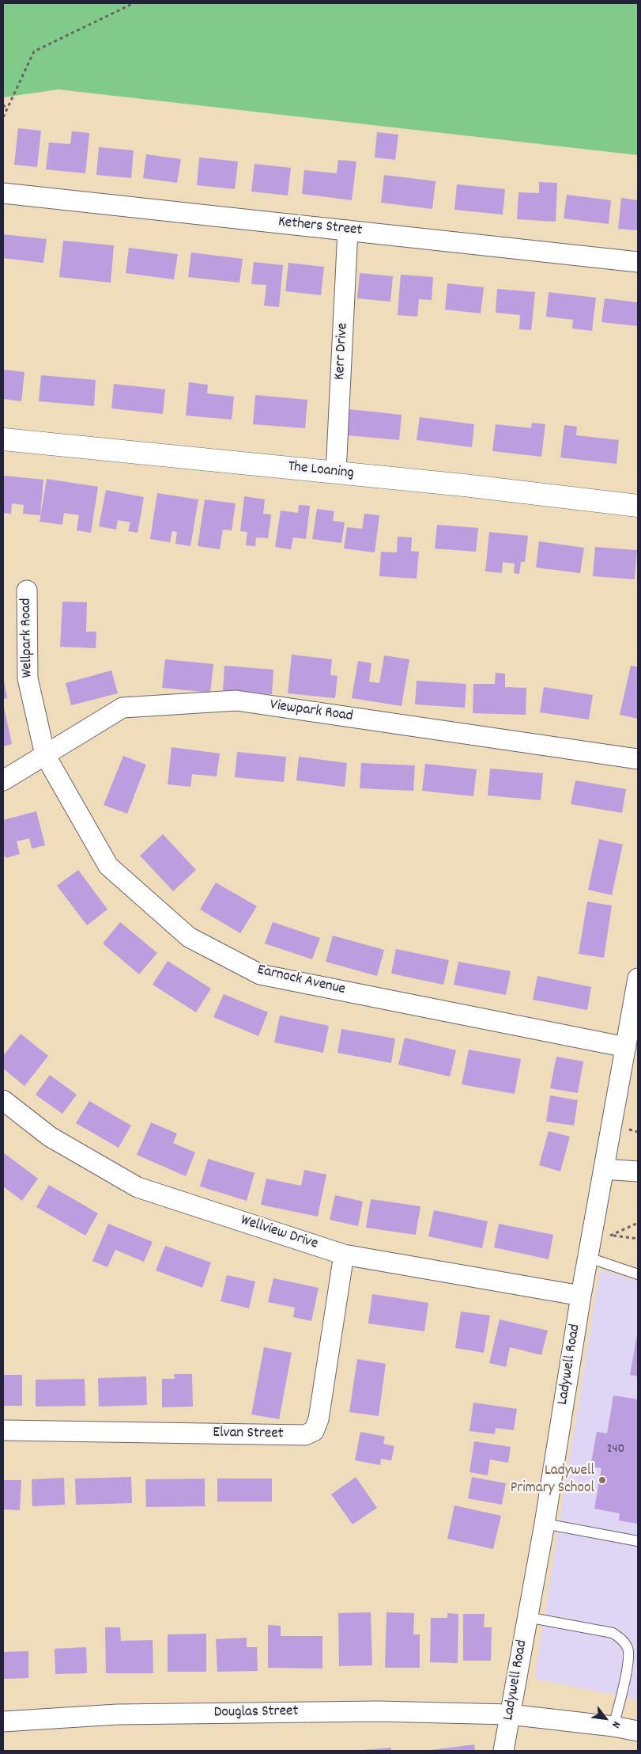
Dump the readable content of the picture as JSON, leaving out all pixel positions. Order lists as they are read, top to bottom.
{
  "streets": {
    "street": [
      "Kethers Street",
      "Kerr Drive",
      "The Loaning",
      "Wellpark Road",
      "Viewpark Road",
      "Earnock Avenue",
      "Wellview Drive",
      "Ladywell Road",
      "Elvan Street",
      "Douglas Street"
    ]
  },
  "crossings": [
    ["Kethers Street", "Kerr Drive"],
    ["Kerr Drive", "The Loaning"],
    ["Wellpark Road", "Viewpark Road"],
    ["Wellpark Road", "Earnock Avenue"],
    ["Viewpark Road", "Earnock Avenue"],
    ["Earnock Avenue", "Ladywell Road"],
    ["Wellview Drive", "Ladywell Road"],
    ["Wellview Drive", "Elvan Street"],
    ["Ladywell Road", "Douglas Street"]
  ],
  "places": ["Ladywell Primary School"],
  "house_numbers": ["240"],
  "north": "bottom right"
}
